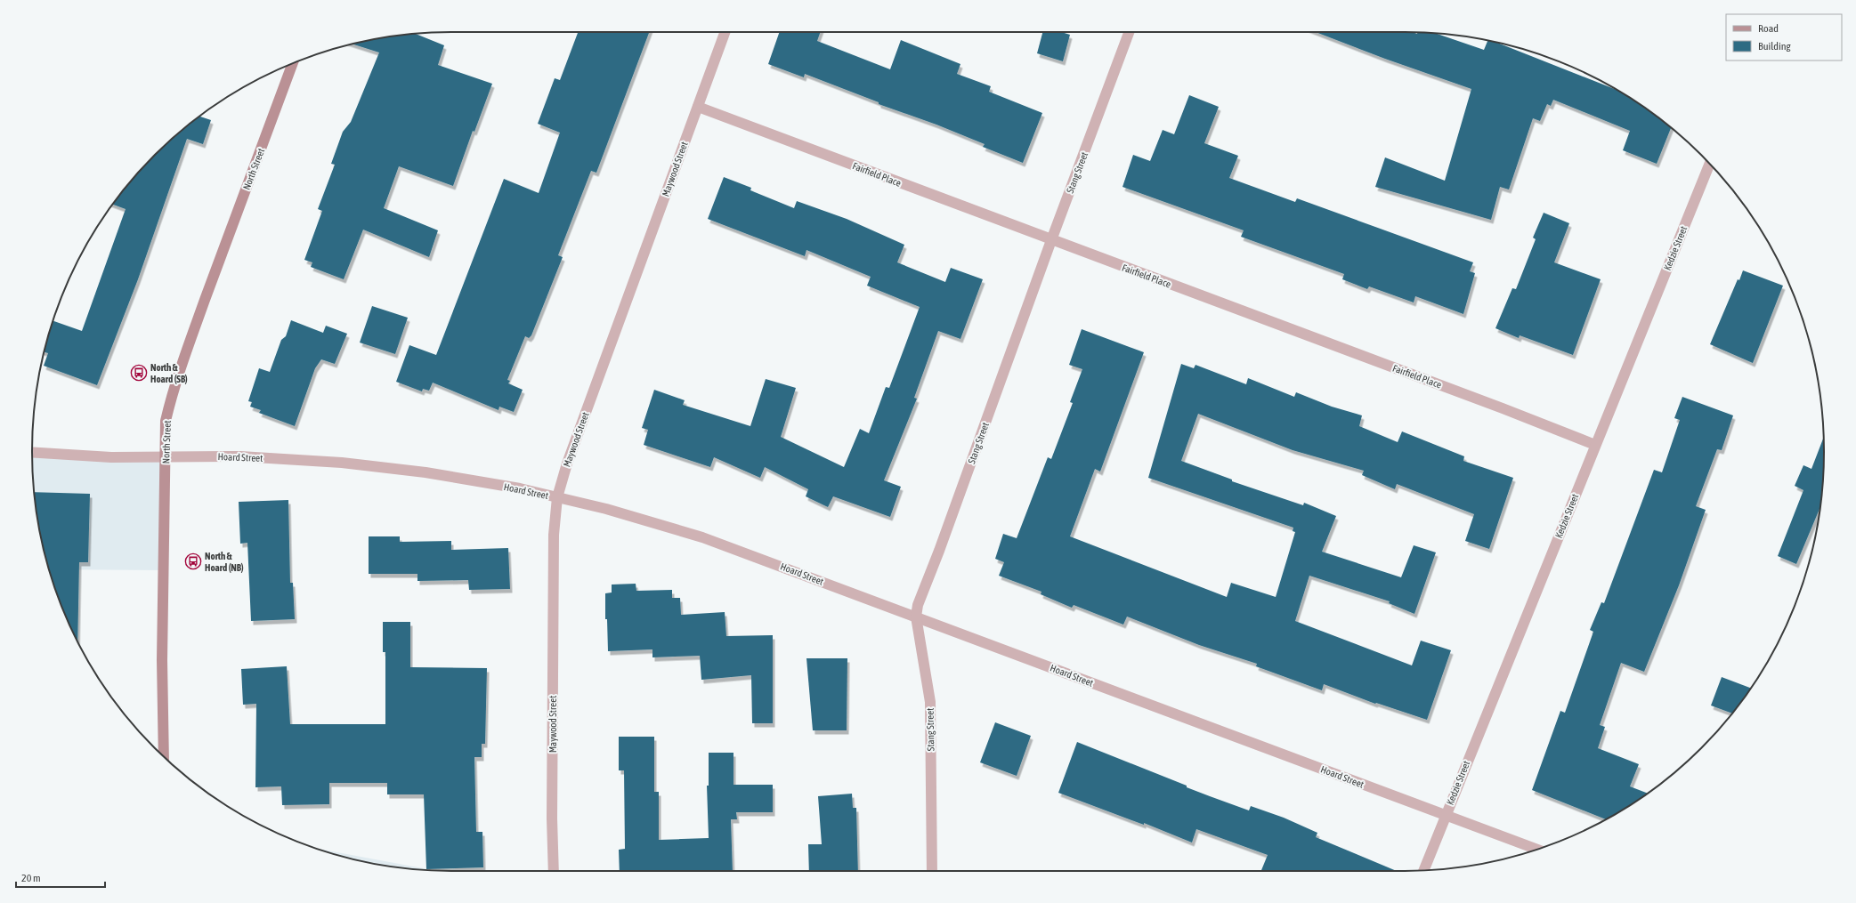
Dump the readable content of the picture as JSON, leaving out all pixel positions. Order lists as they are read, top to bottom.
{
  "streets": {
    "street": [
      "North Street",
      "Maywood Street",
      "Stang Street",
      "Fairfield Place",
      "Kedzie Street",
      "Hoard Street"
    ]
  },
  "crossings": [
    ["North Street", "Hoard Street"],
    ["Maywood Street", "Fairfield Place"],
    ["Maywood Street", "Hoard Street"],
    ["Stang Street", "Fairfield Place"],
    ["Stang Street", "Hoard Street"],
    ["Fairfield Place", "Kedzie Street"],
    ["Kedzie Street", "Hoard Street"]
  ],
  "places": {
    "bus stop": ["North & Hoard (SB)", "North & Hoard (NB)"]
  },
  "legend": ["Road", "Building"],
  "scale_bar": "20 m"
}
